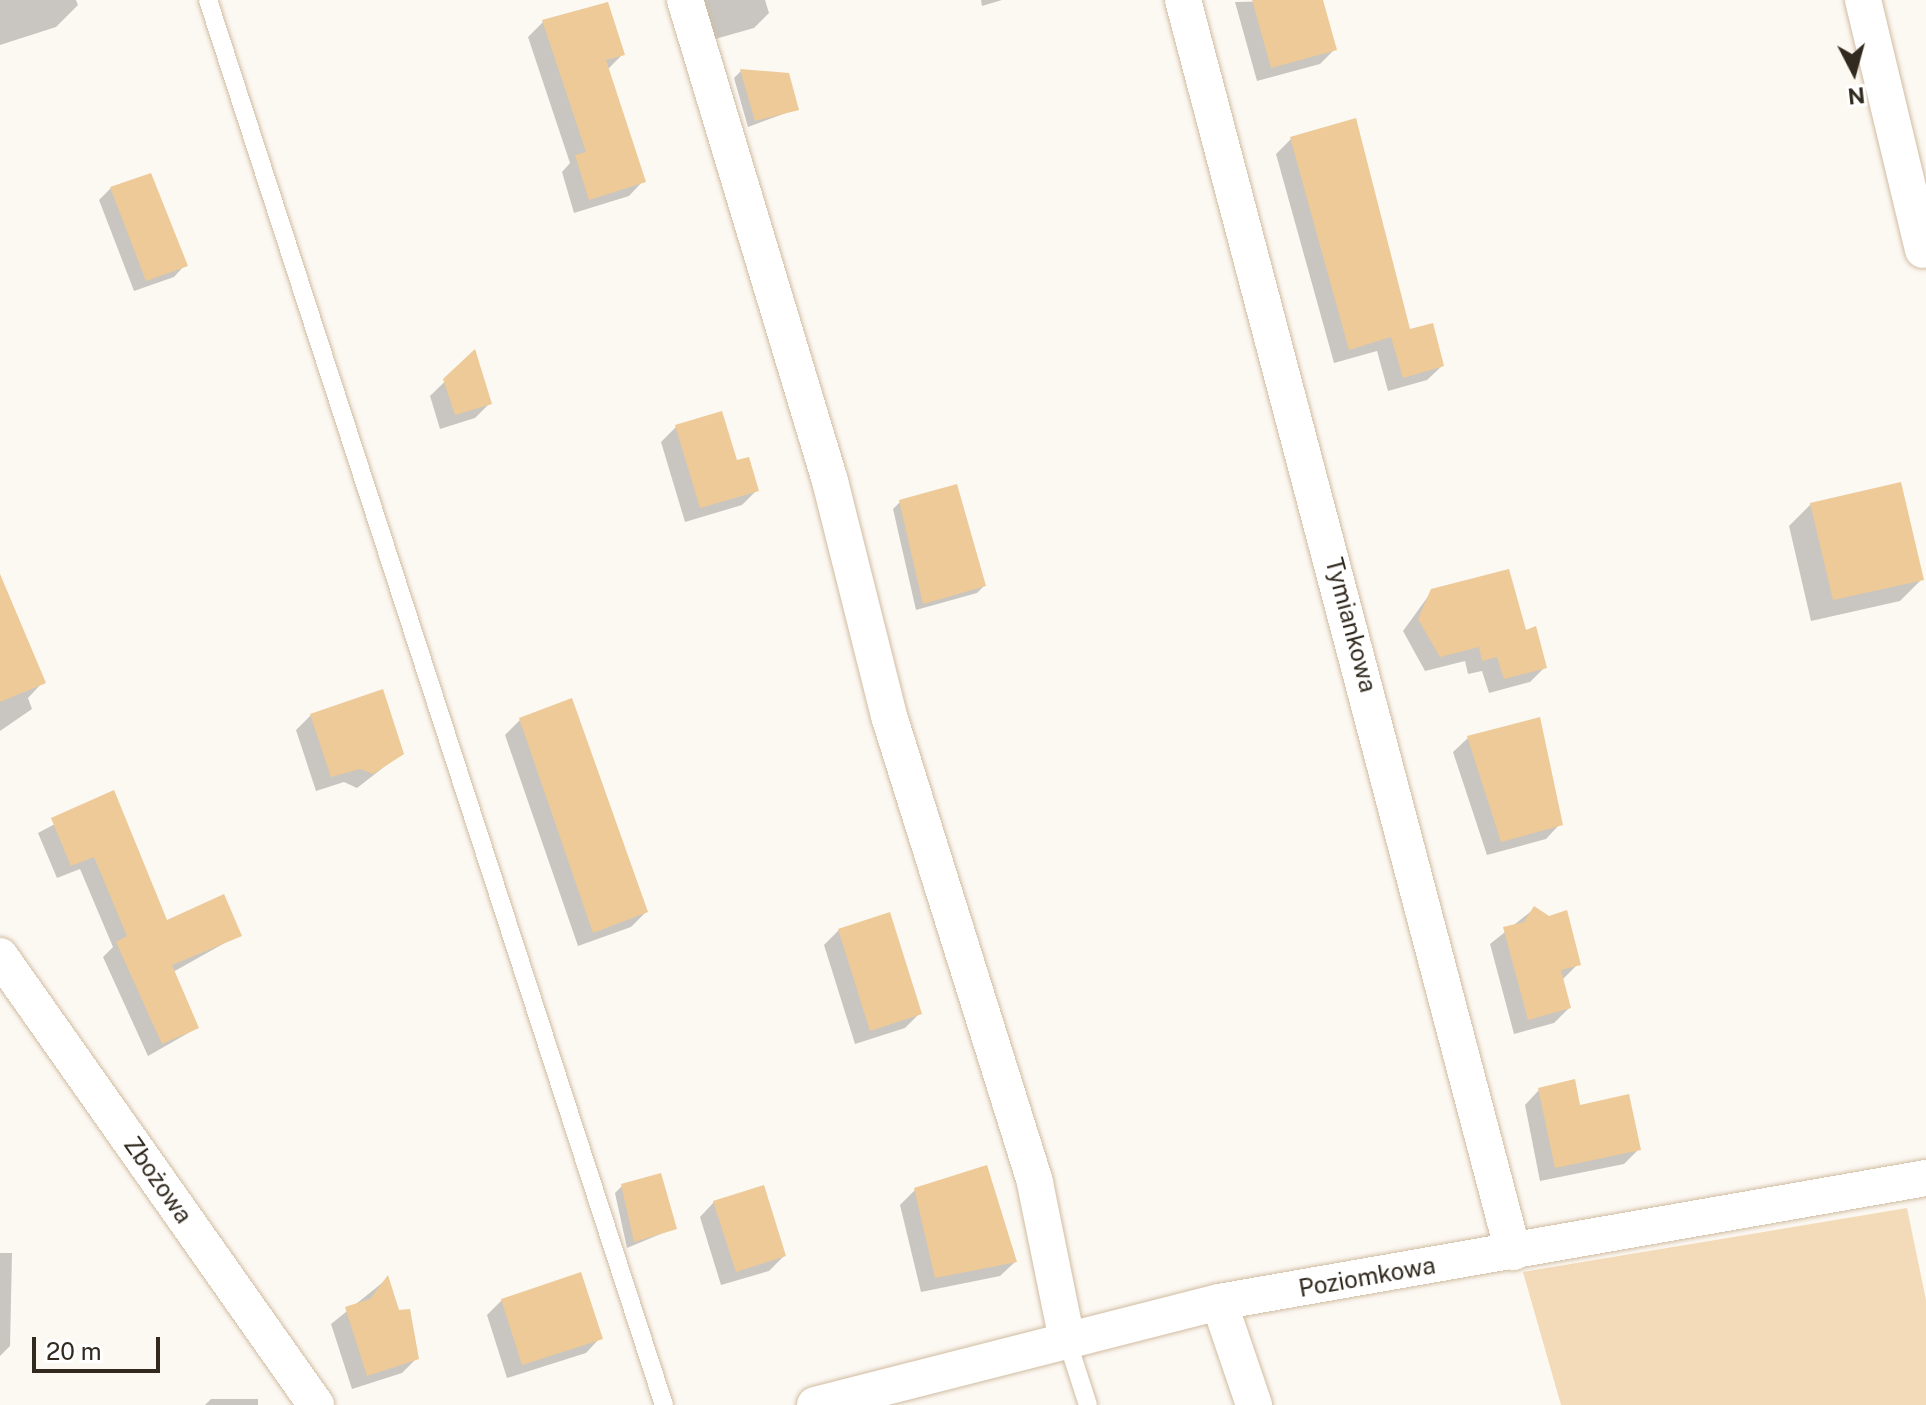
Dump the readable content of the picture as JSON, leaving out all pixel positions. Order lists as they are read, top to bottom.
{
  "streets": {
    "street": ["Tymiankowa", "Zbożowa", "Poziomkowa"]
  },
  "crossings": [
    ["Tymiankowa", "Poziomkowa"]
  ],
  "scale_bar": "20 m",
  "north": "bottom"
}
